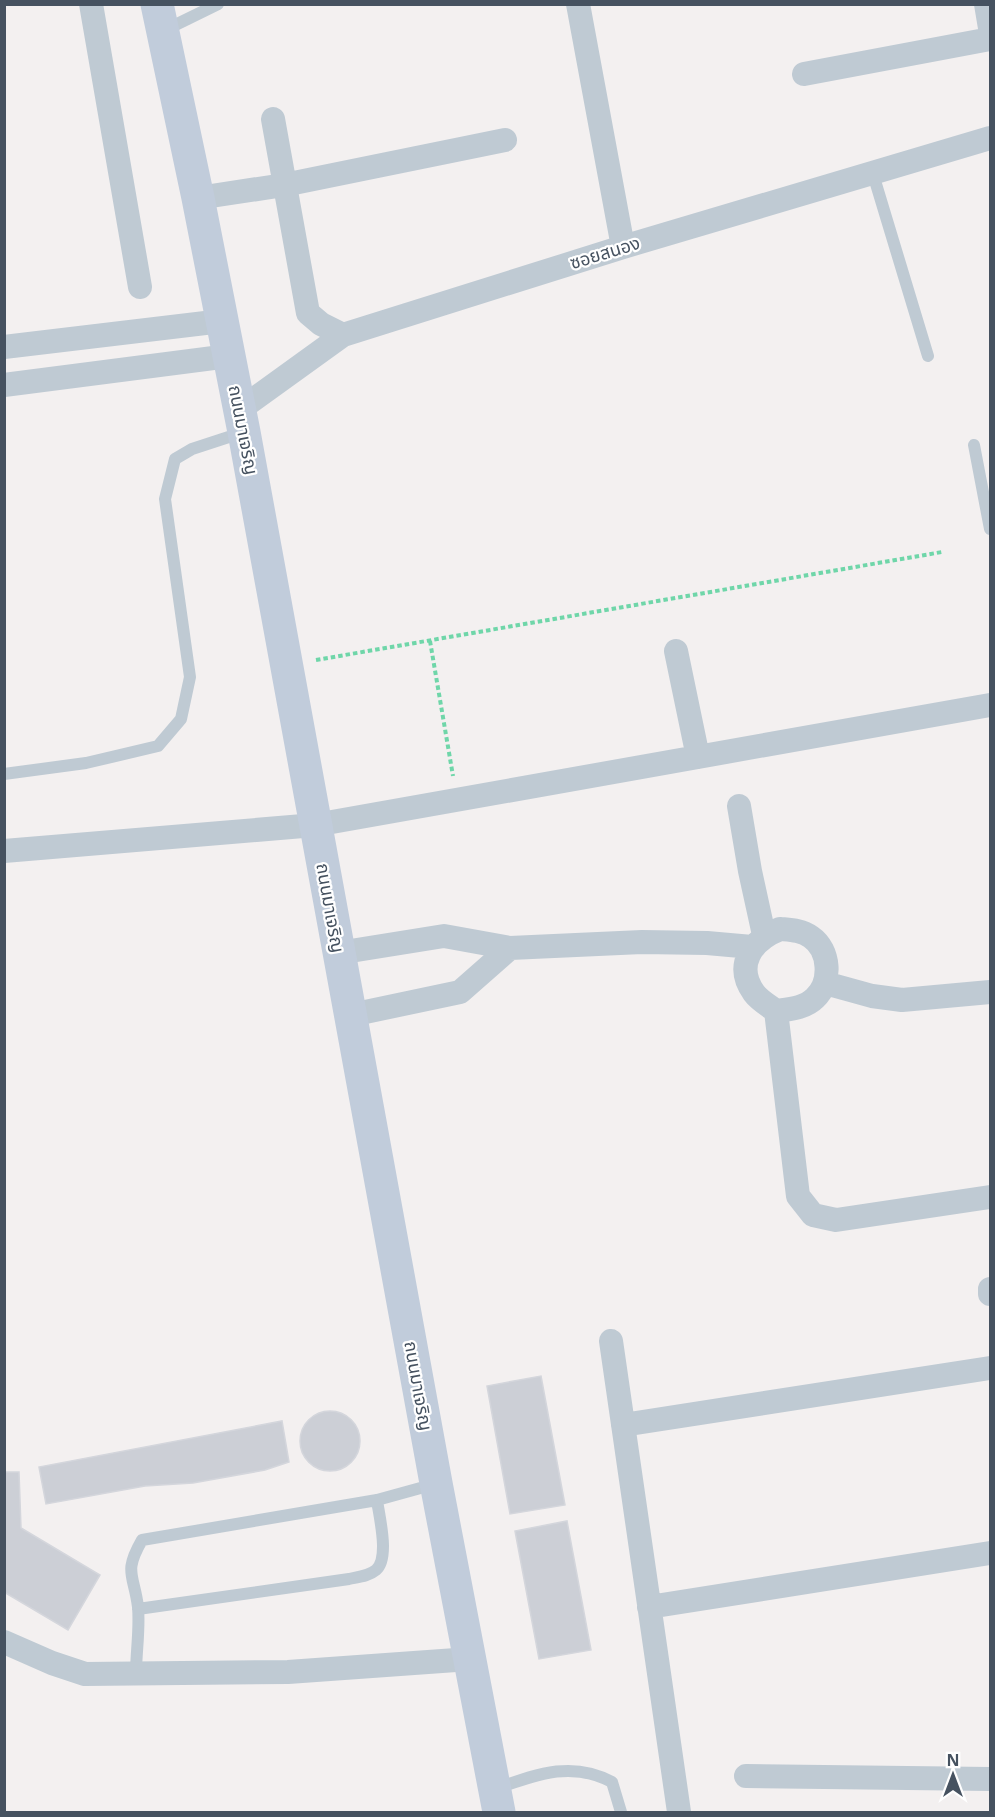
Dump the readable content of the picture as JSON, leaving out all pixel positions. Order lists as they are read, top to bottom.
{
  "streets": {
    "main road": ["ถนนมาเจริญ"],
    "street": ["ซอยสนอง"]
  },
  "crossings": [
    ["ซอยสนอง", "ถนนมาเจริญ"]
  ],
  "north": "top"
}
